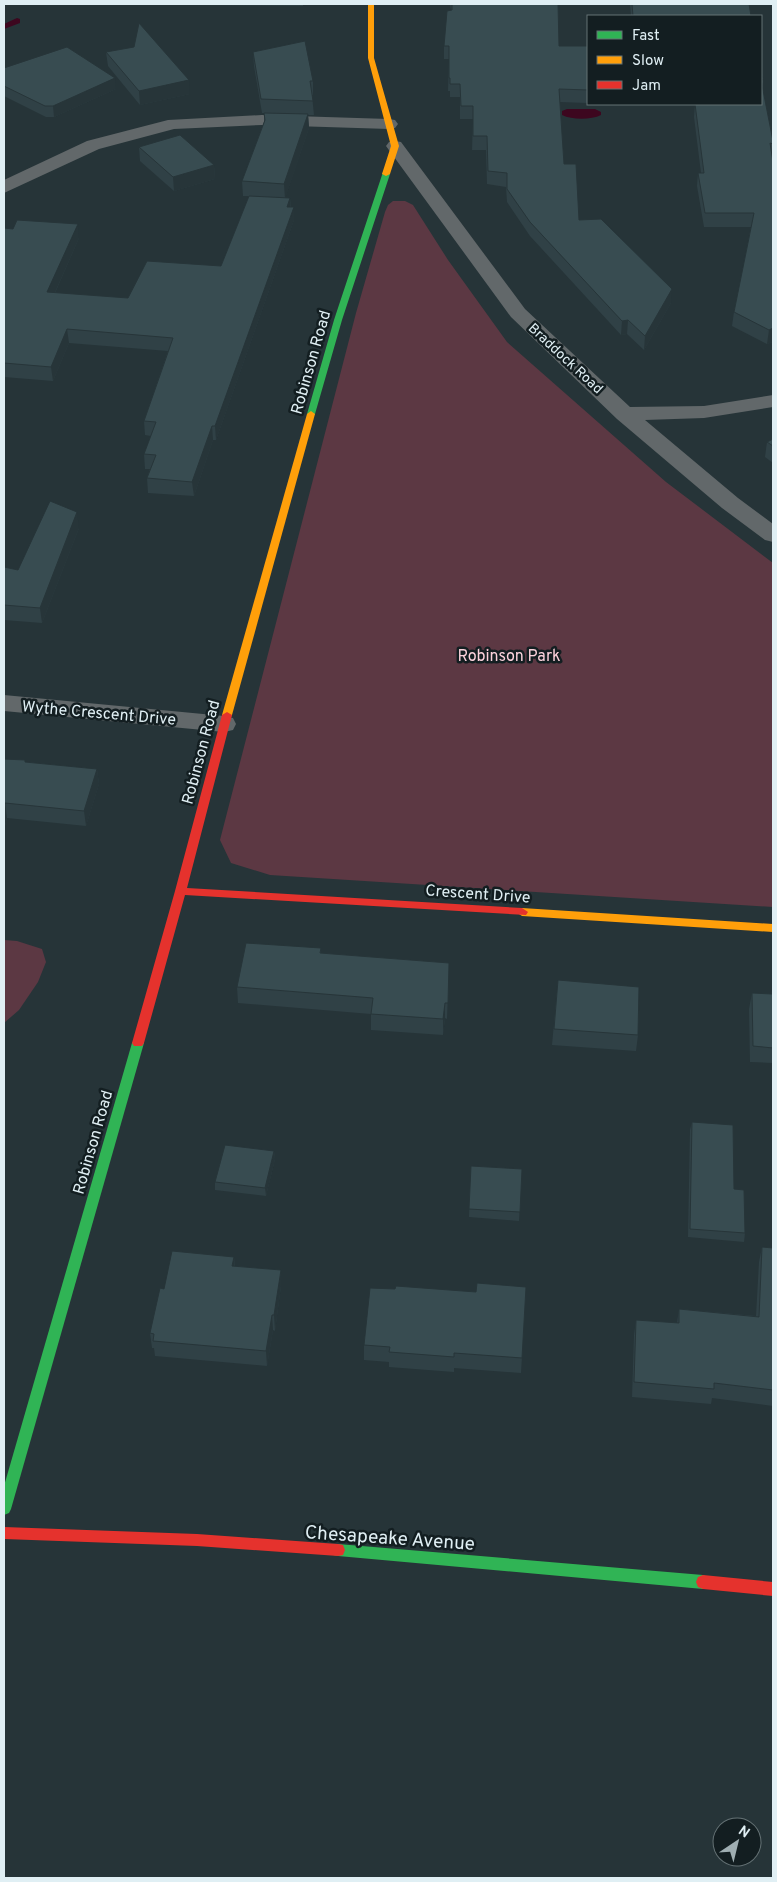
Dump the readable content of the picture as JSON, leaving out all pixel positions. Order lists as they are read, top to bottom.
{
  "streets": {
    "street": [
      "Braddock Road",
      "Robinson Road",
      "Wythe Crescent Drive",
      "Crescent Drive",
      "Chesapeake Avenue"
    ]
  },
  "crossings": [
    ["Braddock Road", "Robinson Road"],
    ["Robinson Road", "Wythe Crescent Drive"],
    ["Robinson Road", "Crescent Drive"]
  ],
  "parks": ["Robinson Park"],
  "legend": ["Fast", "Slow", "Jam"],
  "north": "top right"
}
